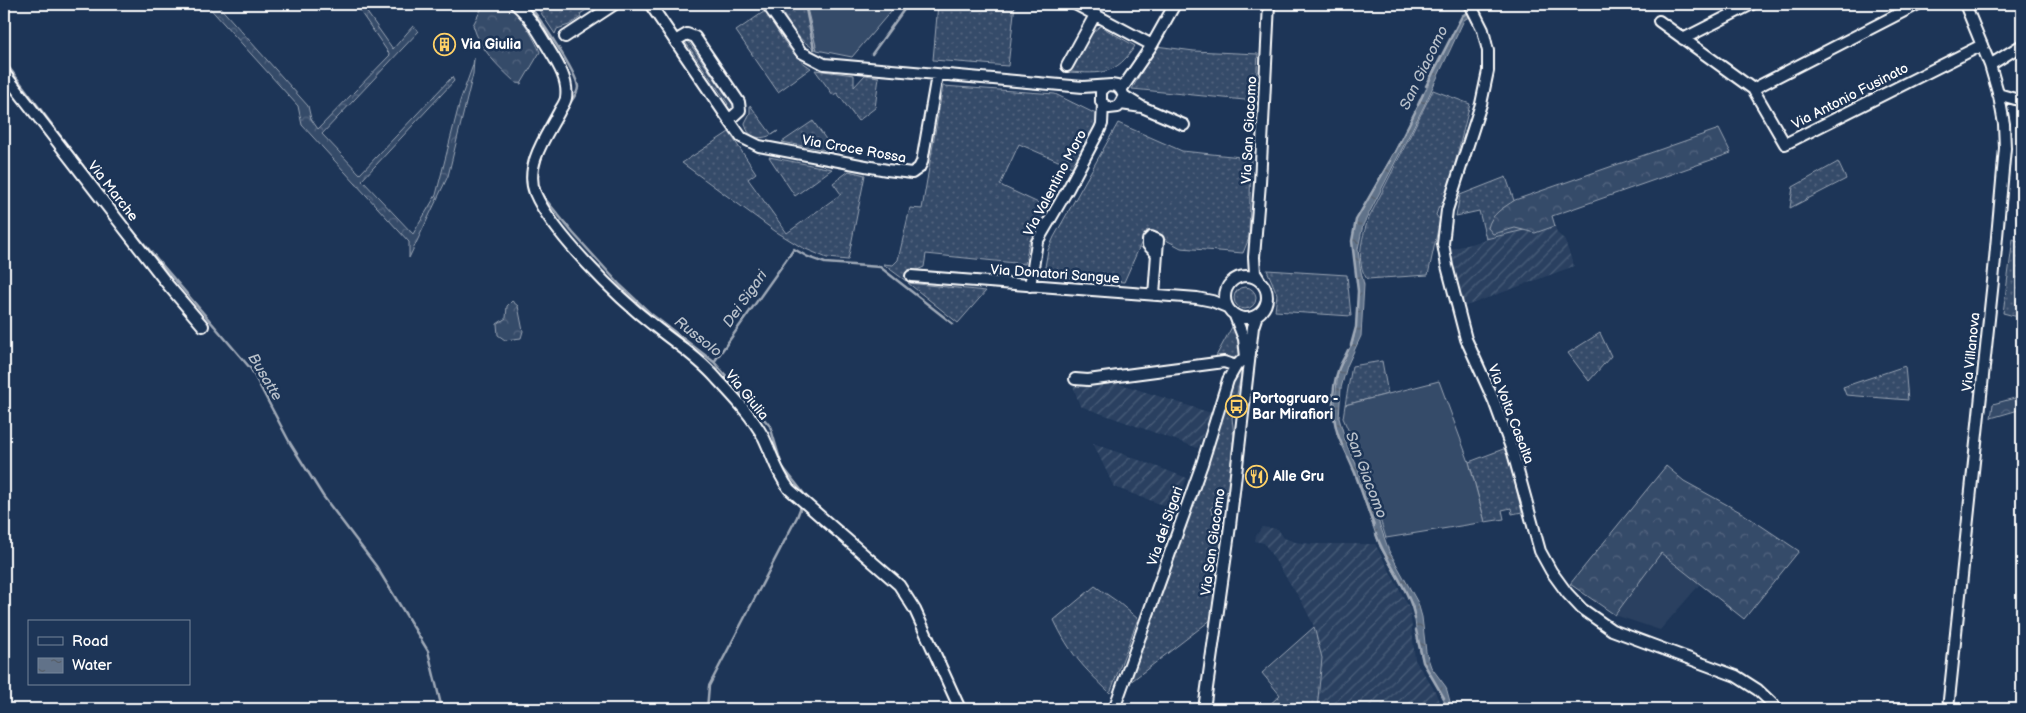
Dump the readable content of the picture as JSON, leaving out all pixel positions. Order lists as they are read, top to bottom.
{
  "streets": {
    "street": [
      "Via Antonio Fusinato",
      "Via San Giacomo",
      "Via Croce Rossa",
      "Via Valentino Moro",
      "Via Marche",
      "Via Donatori Sangue",
      "Via Villanova",
      "Via Giulia",
      "Via Volta Casalta",
      "Via dei Sigari"
    ]
  },
  "crossings": [
    ["Via Antonio Fusinato", "Via Villanova"],
    ["Via San Giacomo", "Via Donatori Sangue"],
    ["Via San Giacomo", "Via dei Sigari"],
    ["Via Valentino Moro", "Via Donatori Sangue"]
  ],
  "water": [
    "San Giacomo",
    "Dei Sigari",
    "Russolo",
    "Busatte"
  ],
  "places": {
    "building": ["Via Giulia"],
    "bus stop": ["Portogruaro - Bar Mirafiori"],
    "restaurant": ["Alle Gru"]
  },
  "legend": ["Road", "Water"]
}
